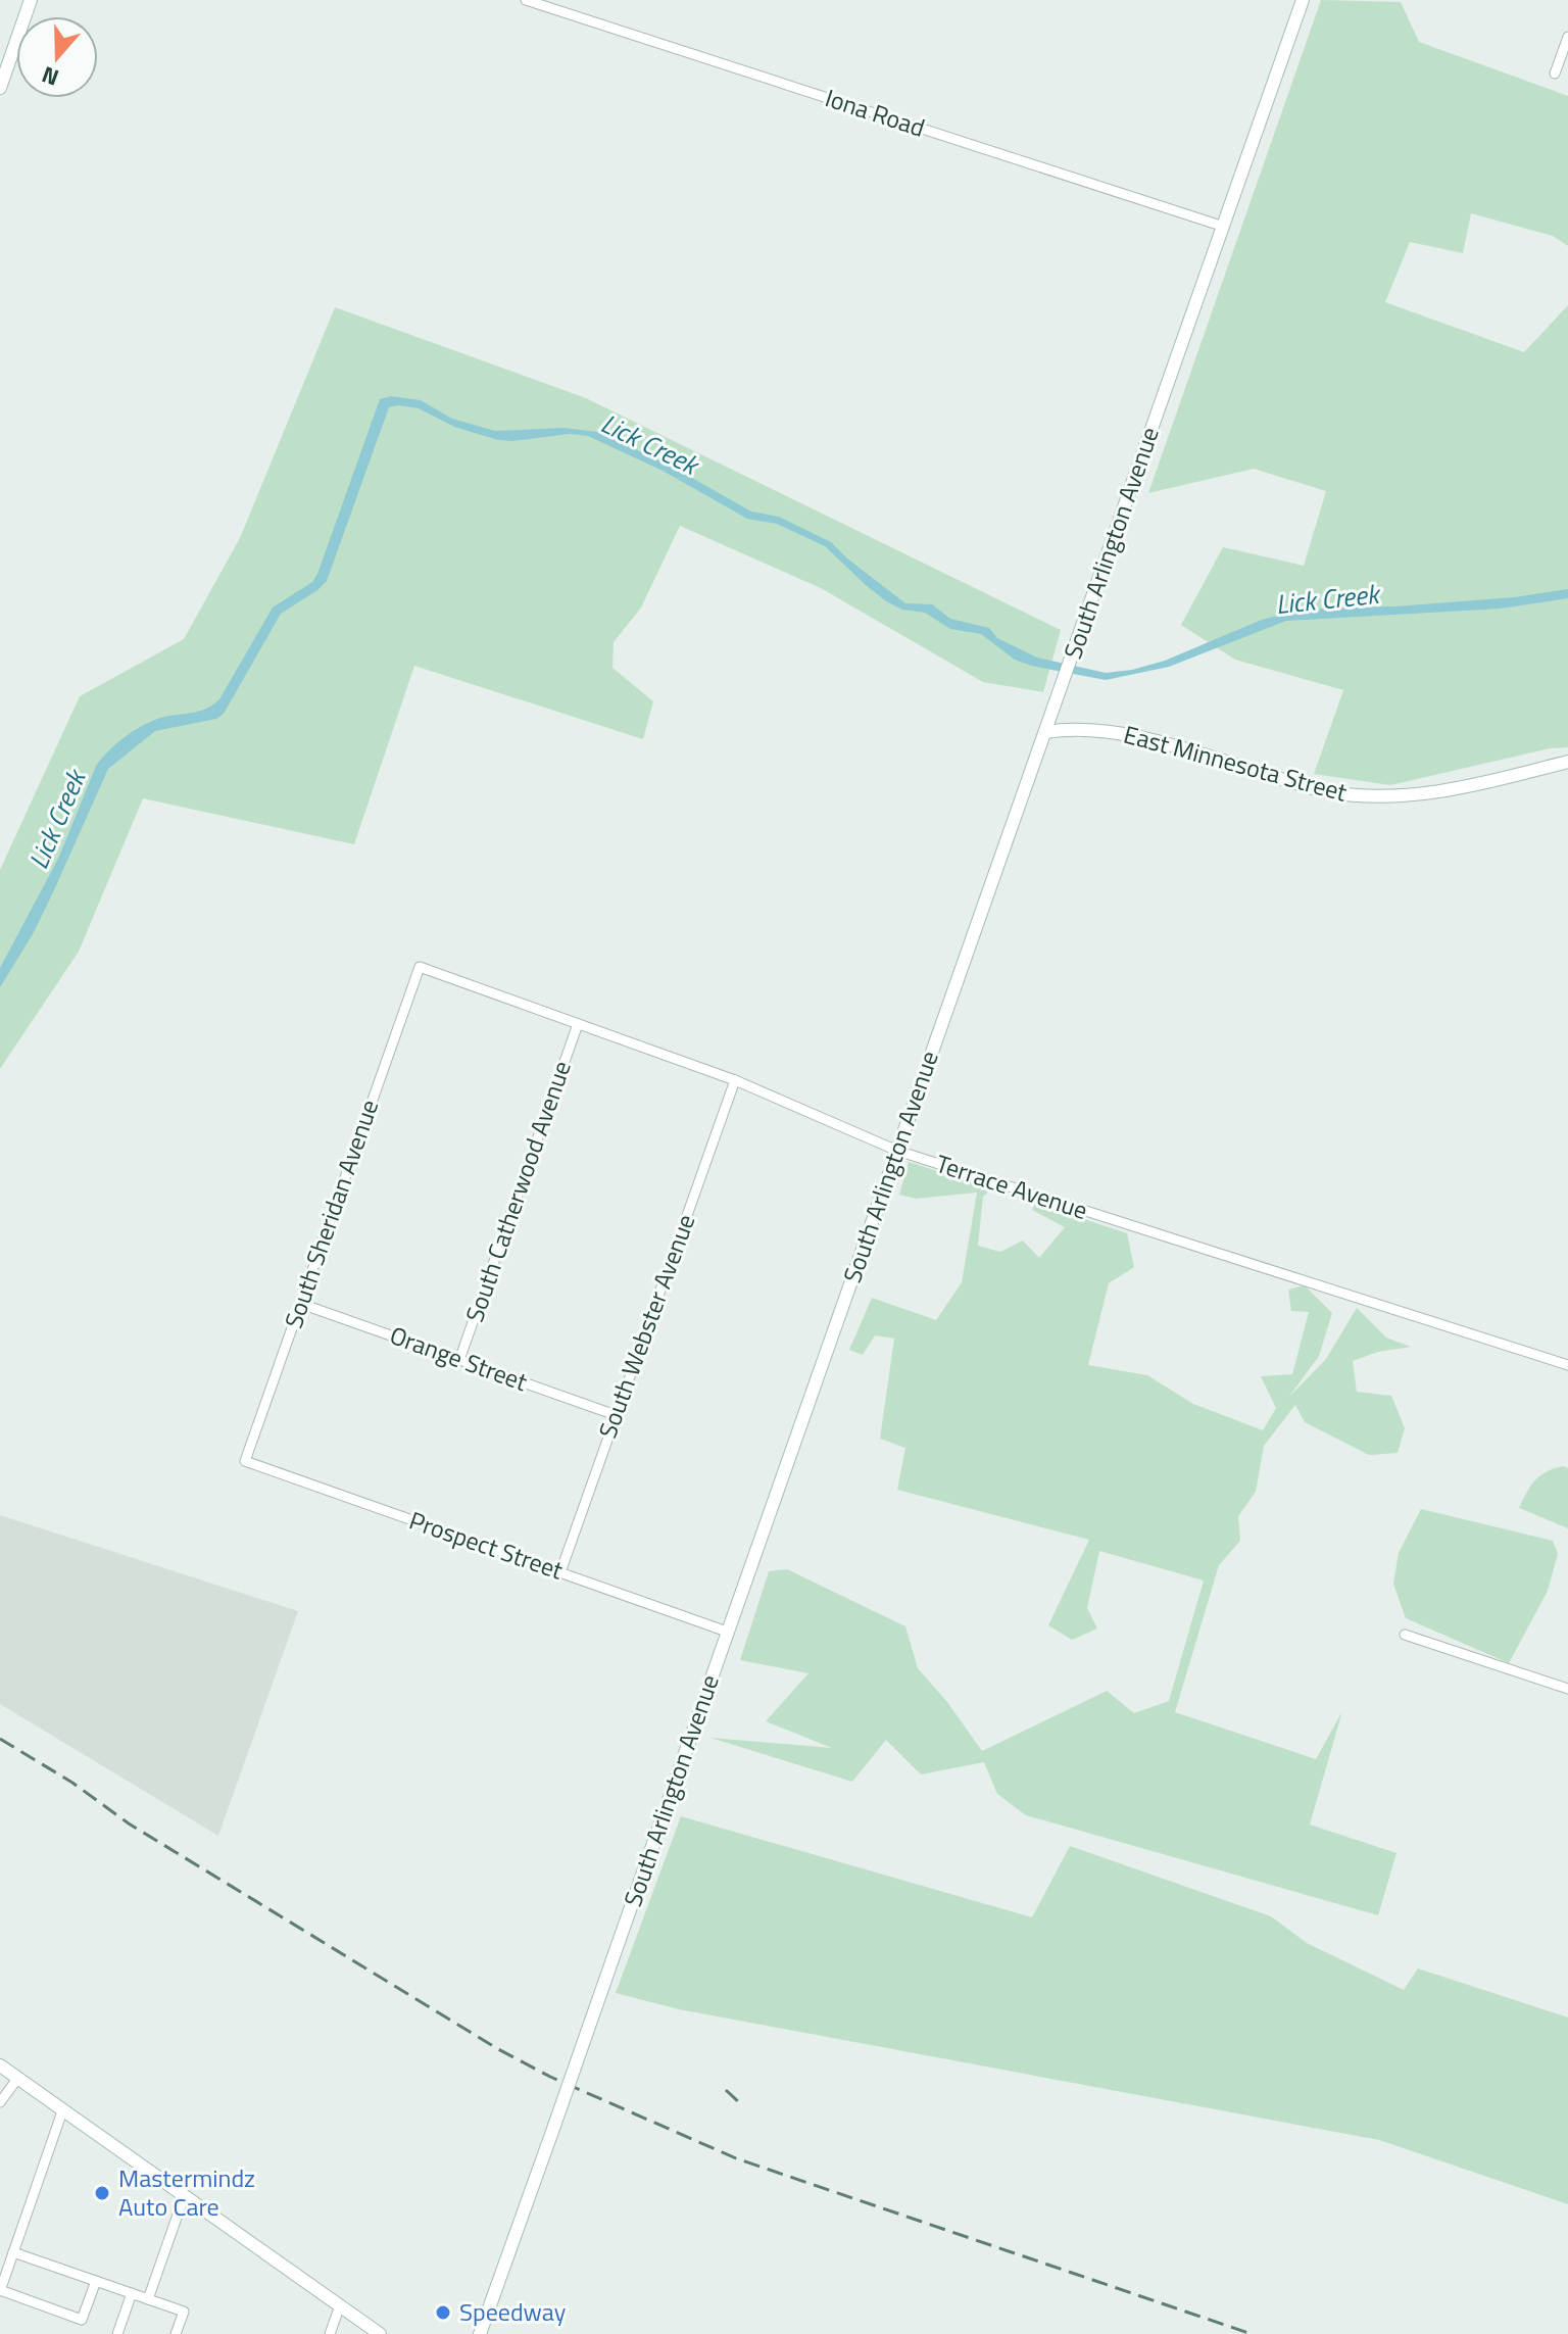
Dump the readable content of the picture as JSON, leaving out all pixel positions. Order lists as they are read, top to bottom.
{
  "streets": {
    "main road": ["South Arlington Avenue", "East Minnesota Street"],
    "street": [
      "Iona Road",
      "Terrace Avenue",
      "South Catherwood Avenue",
      "South Sheridan Avenue",
      "South Webster Avenue",
      "Orange Street",
      "Prospect Street"
    ]
  },
  "crossings": [
    ["Iona Road", "South Arlington Avenue"],
    ["South Arlington Avenue", "East Minnesota Street"],
    ["South Arlington Avenue", "Terrace Avenue"],
    ["South Arlington Avenue", "Prospect Street"],
    ["Terrace Avenue", "South Catherwood Avenue"],
    ["Terrace Avenue", "South Sheridan Avenue"],
    ["Terrace Avenue", "South Webster Avenue"],
    ["South Catherwood Avenue", "Orange Street"],
    ["South Sheridan Avenue", "Orange Street"],
    ["South Sheridan Avenue", "Prospect Street"],
    ["South Webster Avenue", "Orange Street"],
    ["South Webster Avenue", "Prospect Street"]
  ],
  "water": ["Lick Creek"],
  "places": ["Mastermindz Auto Care", "Speedway"],
  "north": "bottom"
}
